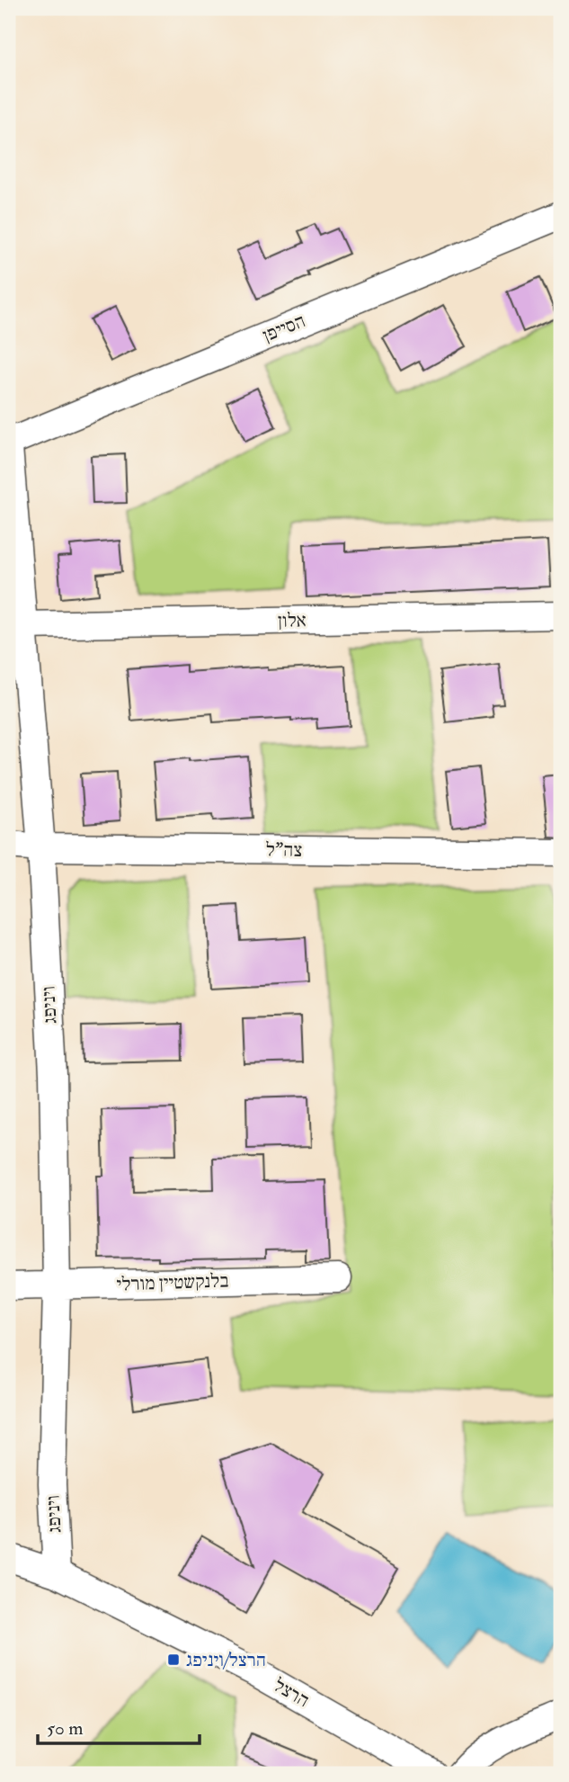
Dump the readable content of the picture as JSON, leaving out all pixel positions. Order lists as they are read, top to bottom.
{
  "streets": {
    "street": [
      "הסייפן",
      "אלון",
      "צה\"ל",
      "ויניפג",
      "בלנקשטיין מורלי",
      "הרצל"
    ]
  },
  "crossings": [
    ["הסייפן", "ויניפג"],
    ["אלון", "ויניפג"],
    ["צה\"ל", "ויניפג"],
    ["ויניפג", "בלנקשטיין מורלי"],
    ["ויניפג", "הרצל"]
  ],
  "places": {
    "transit": ["הרצל/ויניפג"]
  },
  "scale_bar": "50 m"
}
